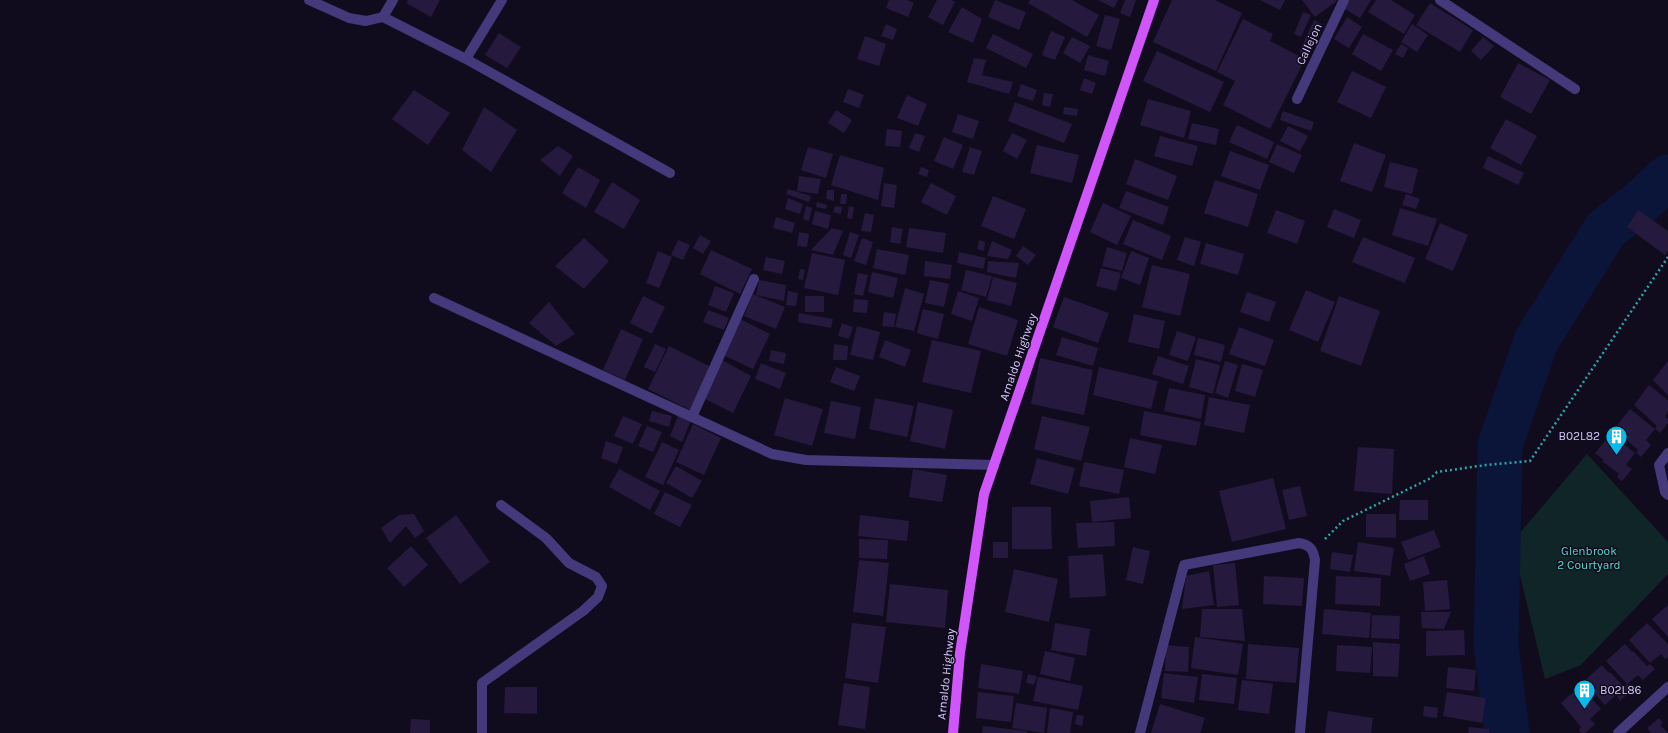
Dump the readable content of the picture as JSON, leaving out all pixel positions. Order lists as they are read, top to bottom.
{
  "streets": {
    "main road": ["Arnaldo Highway"],
    "street": ["Callejon"]
  },
  "parks": ["Glenbrook 2 Courtyard"],
  "places": {
    "building": ["B02L82", "B02L86"]
  }
}
